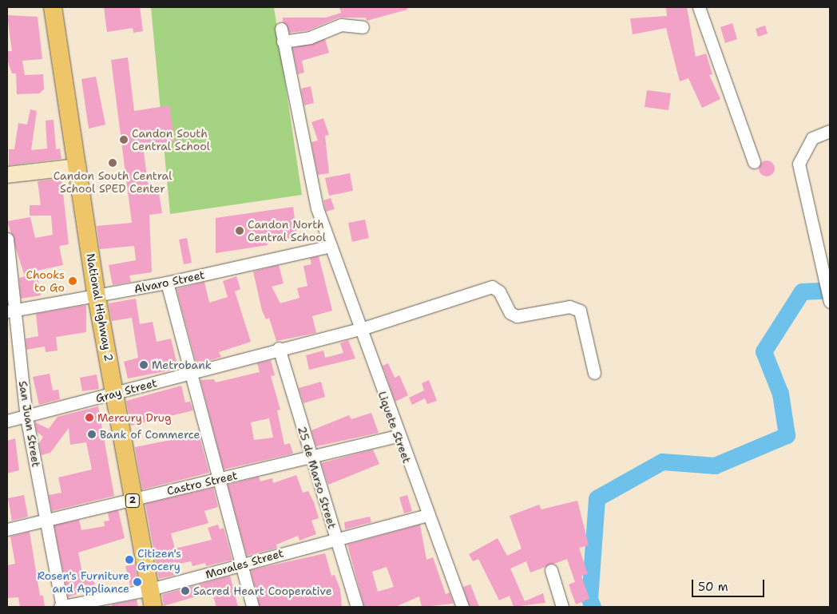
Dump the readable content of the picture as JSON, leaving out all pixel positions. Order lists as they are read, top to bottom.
{
  "streets": {
    "main road": ["National Highway 2", "2"],
    "street": [
      "Alvaro Street",
      "Gray Street",
      "San Juan Street",
      "Liquete Street",
      "25 de Marso Street",
      "Castro Street",
      "Morales Street"
    ]
  },
  "crossings": [
    ["Alvaro Street", "National Highway 2"],
    ["Alvaro Street", "San Juan Street"],
    ["Alvaro Street", "Liquete Street"],
    ["National Highway 2", "Gray Street"],
    ["National Highway 2", "Castro Street"],
    ["National Highway 2", "Morales Street"],
    ["Gray Street", "San Juan Street"],
    ["Gray Street", "Liquete Street"],
    ["Gray Street", "25 de Marso Street"],
    ["San Juan Street", "Castro Street"],
    ["San Juan Street", "Morales Street"],
    ["Liquete Street", "Castro Street"],
    ["Liquete Street", "Morales Street"],
    ["25 de Marso Street", "Castro Street"],
    ["25 de Marso Street", "Morales Street"]
  ],
  "places": [
    "Candon South Central School",
    "Candon South Central School SPED Center",
    "Candon North Central School",
    "Chooks to Go",
    "Metrobank",
    "Mercury Drug",
    "Bank of Commerce",
    "Citizen's Grocery",
    "Rosen's Furniture and Appliance",
    "Sacred Heart Cooperative"
  ],
  "scale_bar": "50 m"
}
